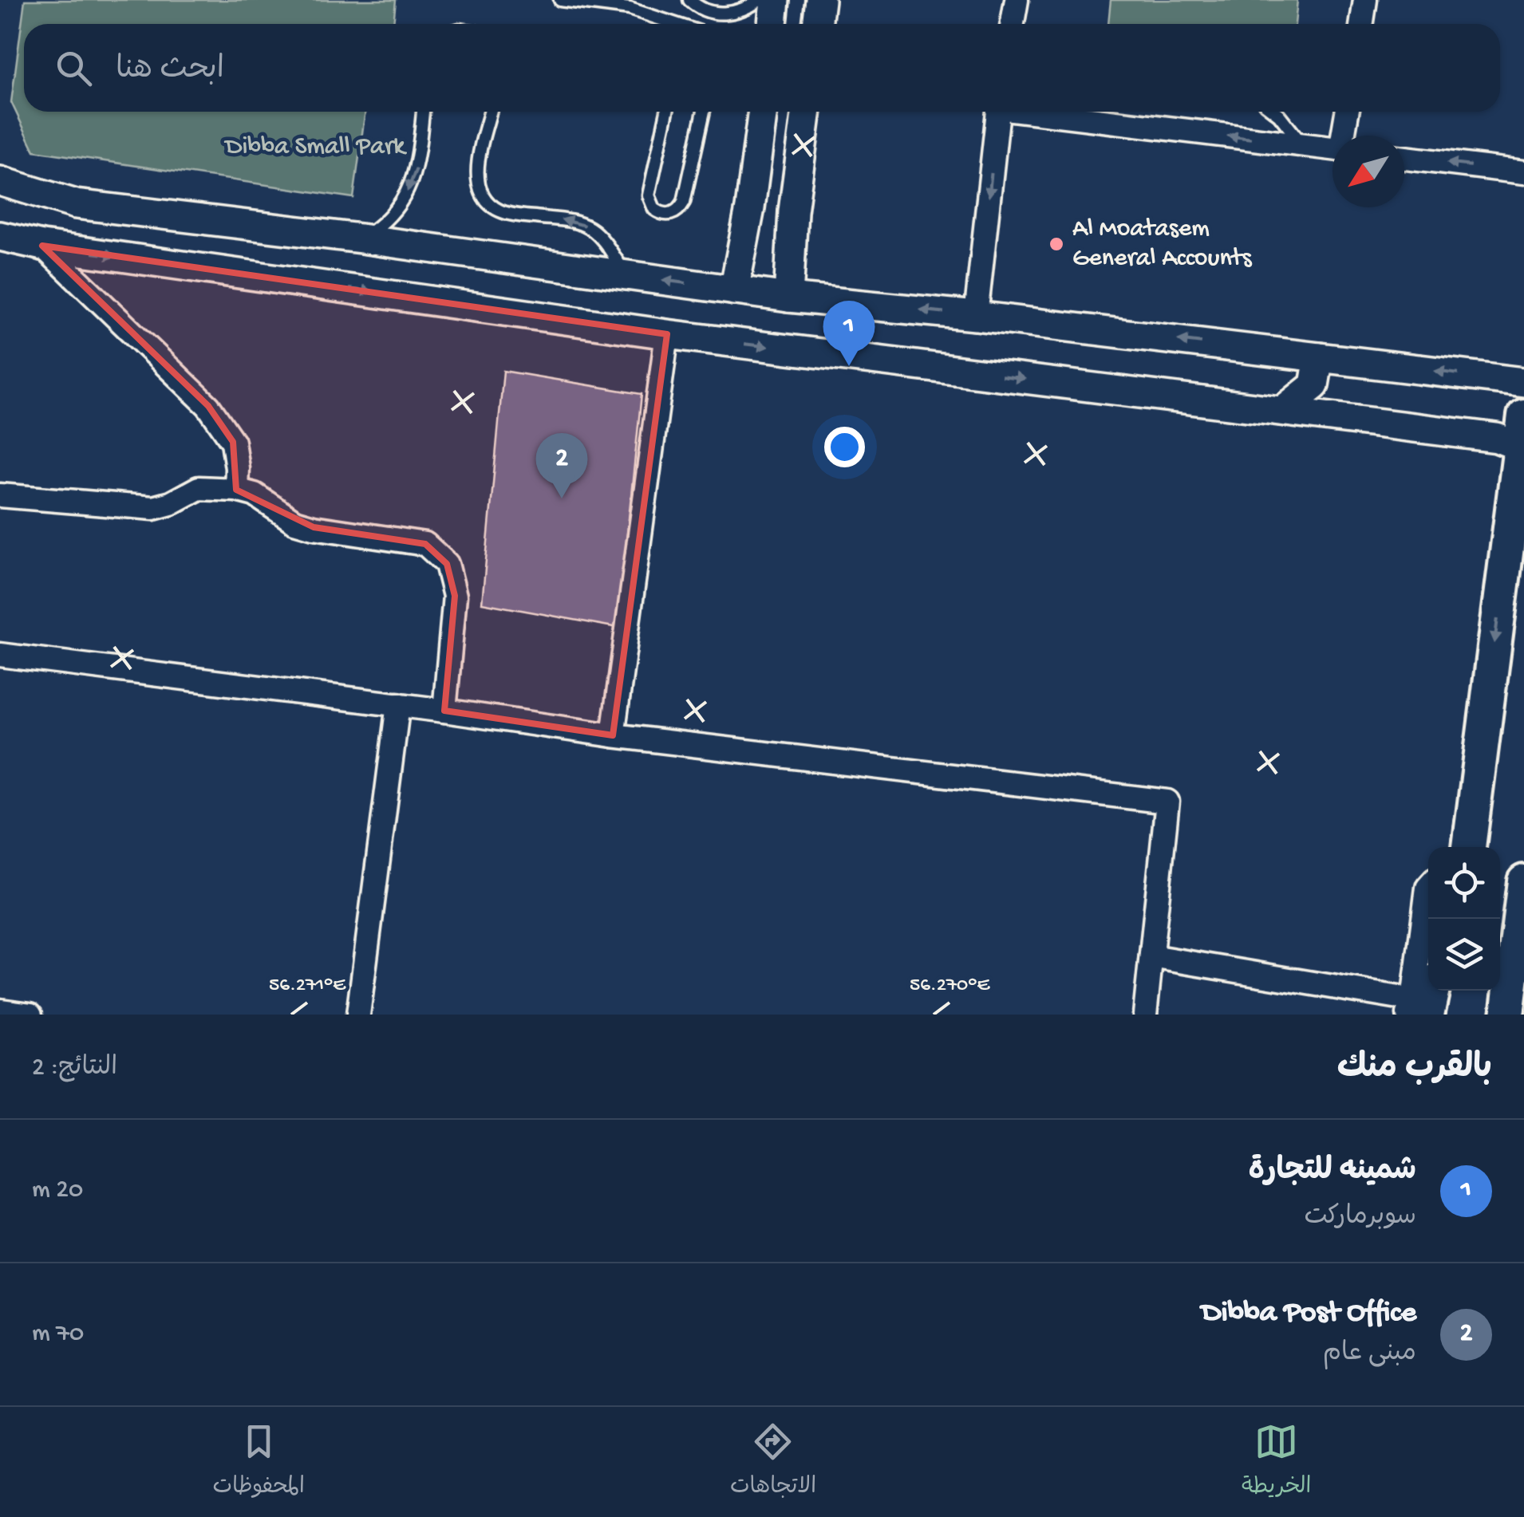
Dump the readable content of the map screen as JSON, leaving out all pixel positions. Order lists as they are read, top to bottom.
{
  "parks": ["Dibba Small Park"],
  "places": ["Al Moatasem General Accounts"],
  "north": "bottom left",
  "page": {
    "search": "ابحث هنا",
    "pins": ["1", "2"],
    "heading": ["بالقرب منك", "النتائج: 2"],
    "list": [
      {
        "mark": "1",
        "name": "شمينه للتجارة",
        "note": "سوبرماركت",
        "value": "20 m"
      },
      {
        "mark": "2",
        "name": "Dibba Post Office",
        "note": "مبنى عام",
        "value": "70 m"
      }
    ],
    "nav": ["الخريطة", "الاتجاهات", "المحفوظات"]
  },
  "coordinates": ["56.271°E", "56.270°E"]
}
